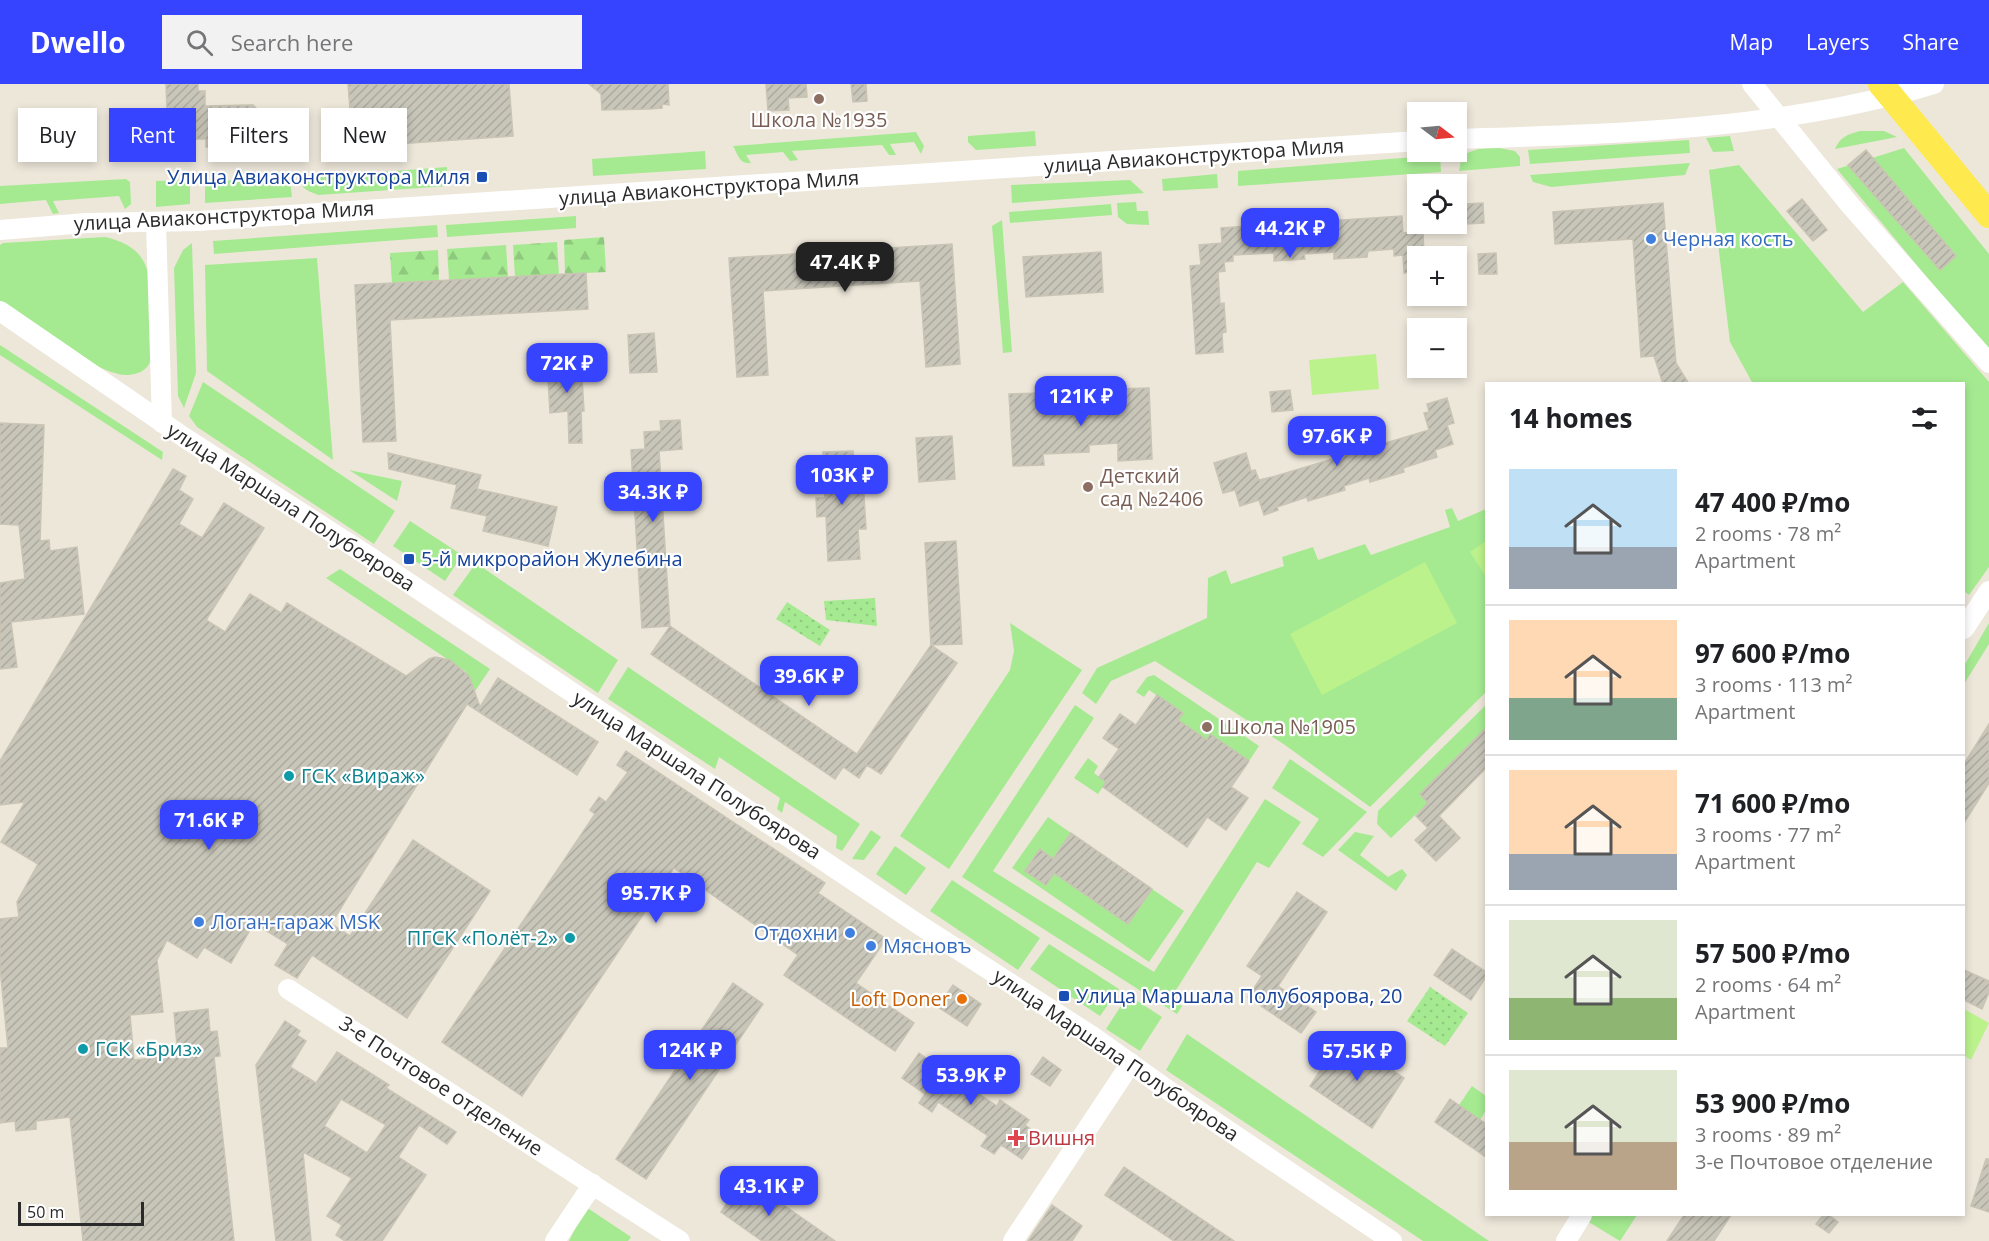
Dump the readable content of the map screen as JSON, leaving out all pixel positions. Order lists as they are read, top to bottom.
{
  "streets": {
    "street": ["улица Авиаконструктора Миля", "улица Маршала Полубоярова", "3-е Почтовое отделение"]
  },
  "places": {
    "other": [
      "Школа №1935",
      "Черная кость",
      "Детский сад №2406",
      "Школа №1905",
      "ГСК «Вираж»",
      "Логан-гараж MSK",
      "Отдохни",
      "ПГСК «Полёт-2»",
      "Мясновъ",
      "Loft Doner",
      "ГСК «Бриз»"
    ],
    "transit": ["Улица Авиаконструктора Миля", "5-й микрорайон Жулебина", "Улица Маршала Полубоярова, 20"],
    "health": ["Вишня"]
  },
  "scale_bar": "50 m",
  "north": "right",
  "page": {
    "header": "Dwello",
    "search": "Search here",
    "nav": ["Map", "Layers", "Share"],
    "map_buttons": ["+", "−"],
    "chip": [
      "Buy",
      "Rent",
      "Filters",
      "New"
    ],
    "price": [
      "44.2K ₽",
      "47.4K ₽",
      "72K ₽",
      "121K ₽",
      "97.6K ₽",
      "103K ₽",
      "34.3K ₽",
      "39.6K ₽",
      "71.6K ₽",
      "95.7K ₽",
      "124K ₽",
      "57.5K ₽",
      "53.9K ₽",
      "43.1K ₽"
    ],
    "heading": "14 homes",
    "list": [
      {
        "name": "47 400 ₽/mo",
        "note": "2 rooms · 78 m² · Apartment"
      },
      {
        "name": "97 600 ₽/mo",
        "note": "3 rooms · 113 m² · Apartment"
      },
      {
        "name": "71 600 ₽/mo",
        "note": "3 rooms · 77 m² · Apartment"
      },
      {
        "name": "57 500 ₽/mo",
        "note": "2 rooms · 64 m² · Apartment"
      },
      {
        "name": "53 900 ₽/mo",
        "note": "3 rooms · 89 m² · 3-е Почтовое отделение"
      }
    ],
    "scale": "50 m"
  }
}
